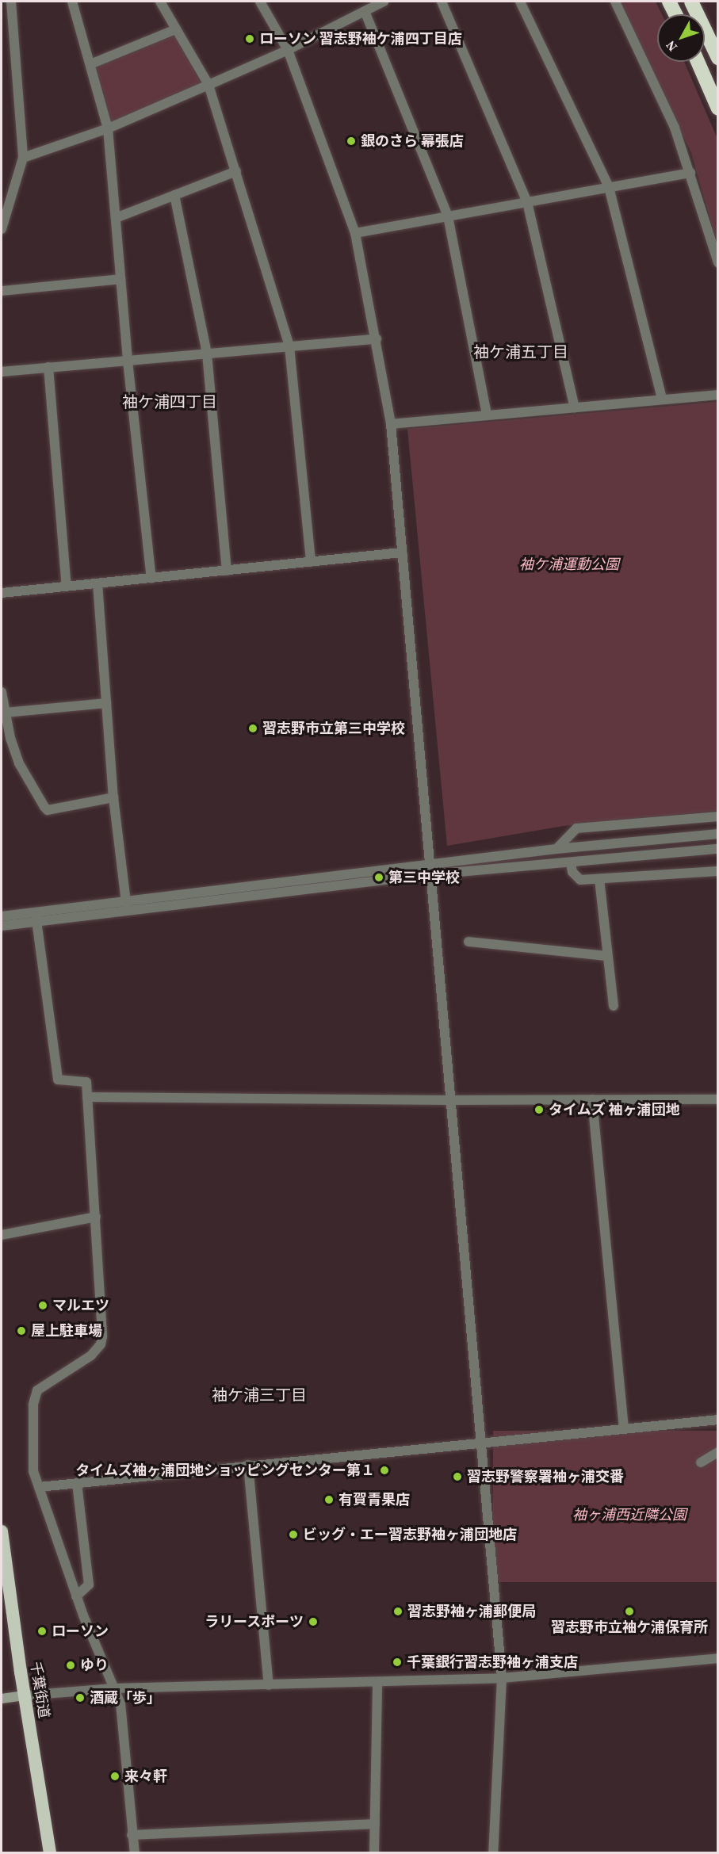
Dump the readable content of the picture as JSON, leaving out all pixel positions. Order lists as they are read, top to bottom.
{
  "streets": {
    "highway": ["千葉街道"]
  },
  "districts": ["袖ケ浦五丁目", "袖ケ浦四丁目", "袖ケ浦三丁目"],
  "parks": ["袖ケ浦運動公園", "袖ヶ浦西近隣公園"],
  "places": [
    "ローソン 習志野袖ケ浦四丁目店",
    "銀のさら 幕張店",
    "習志野市立第三中学校",
    "第三中学校",
    "タイムズ 袖ヶ浦団地",
    "マルエツ",
    "屋上駐車場",
    "タイムズ袖ヶ浦団地ショッピングセンター第１",
    "習志野警察署袖ヶ浦交番",
    "有賀青果店",
    "ビッグ・エー習志野袖ヶ浦団地店",
    "習志野袖ヶ浦郵便局",
    "習志野市立袖ケ浦保育所",
    "ラリースポーツ",
    "ローソン",
    "千葉銀行習志野袖ヶ浦支店",
    "ゆり",
    "酒蔵「歩」",
    "来々軒"
  ],
  "north": "bottom left"
}
